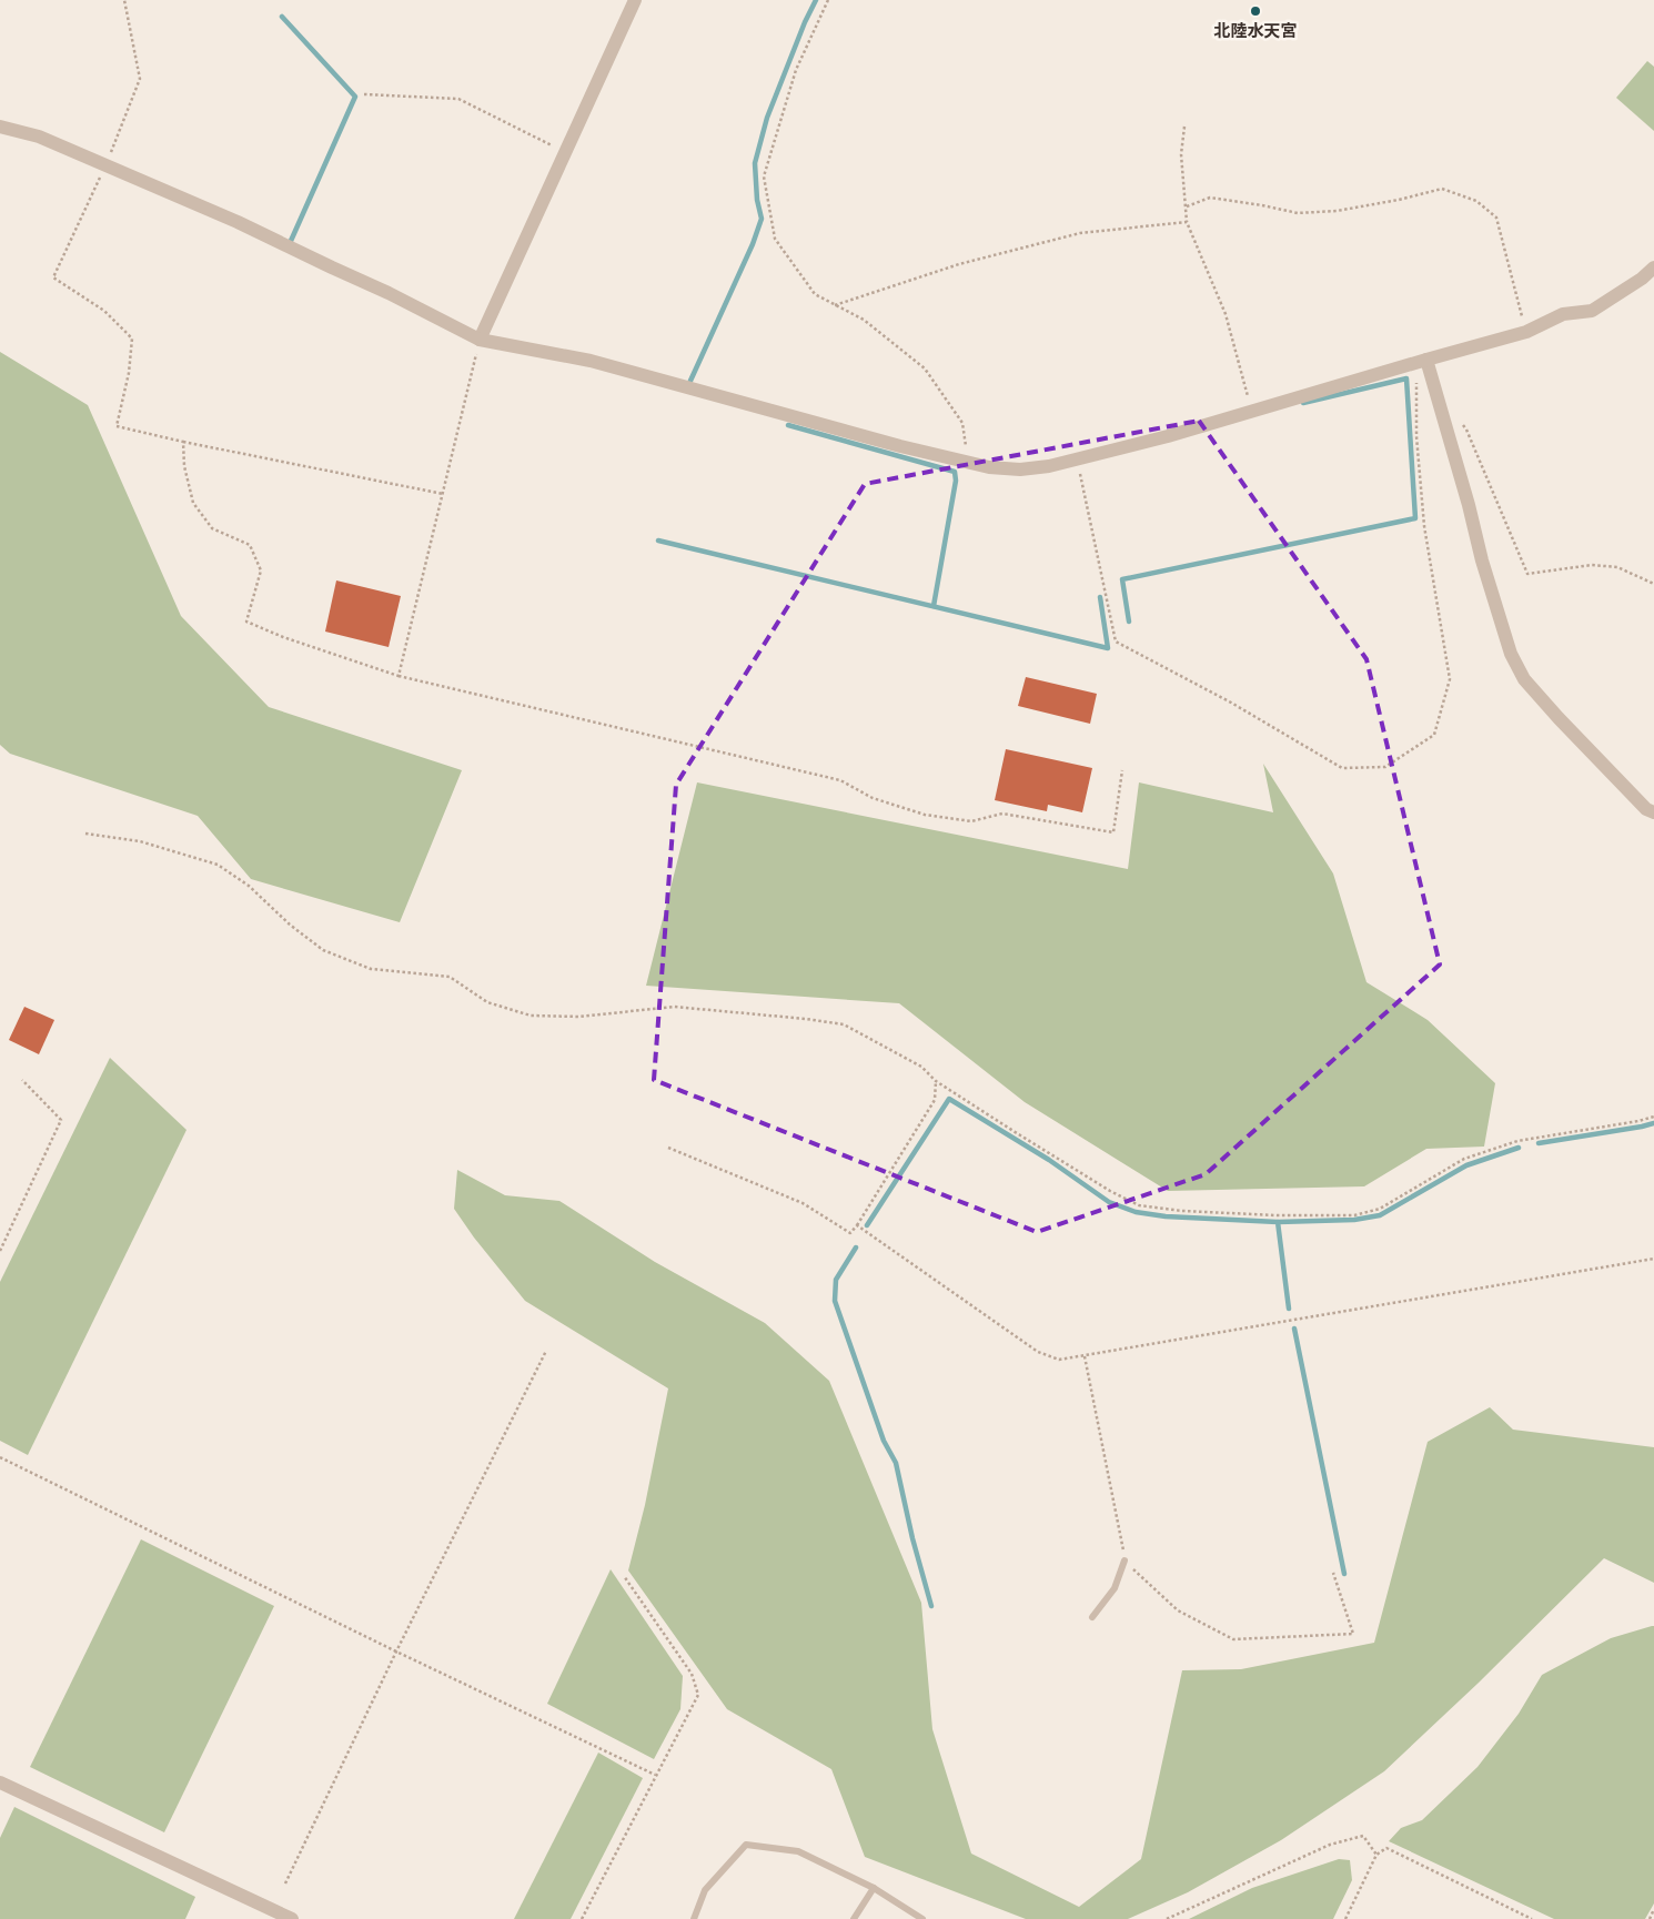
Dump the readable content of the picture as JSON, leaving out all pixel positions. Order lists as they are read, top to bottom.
{
  "places": ["北陸水天宮"]
}
